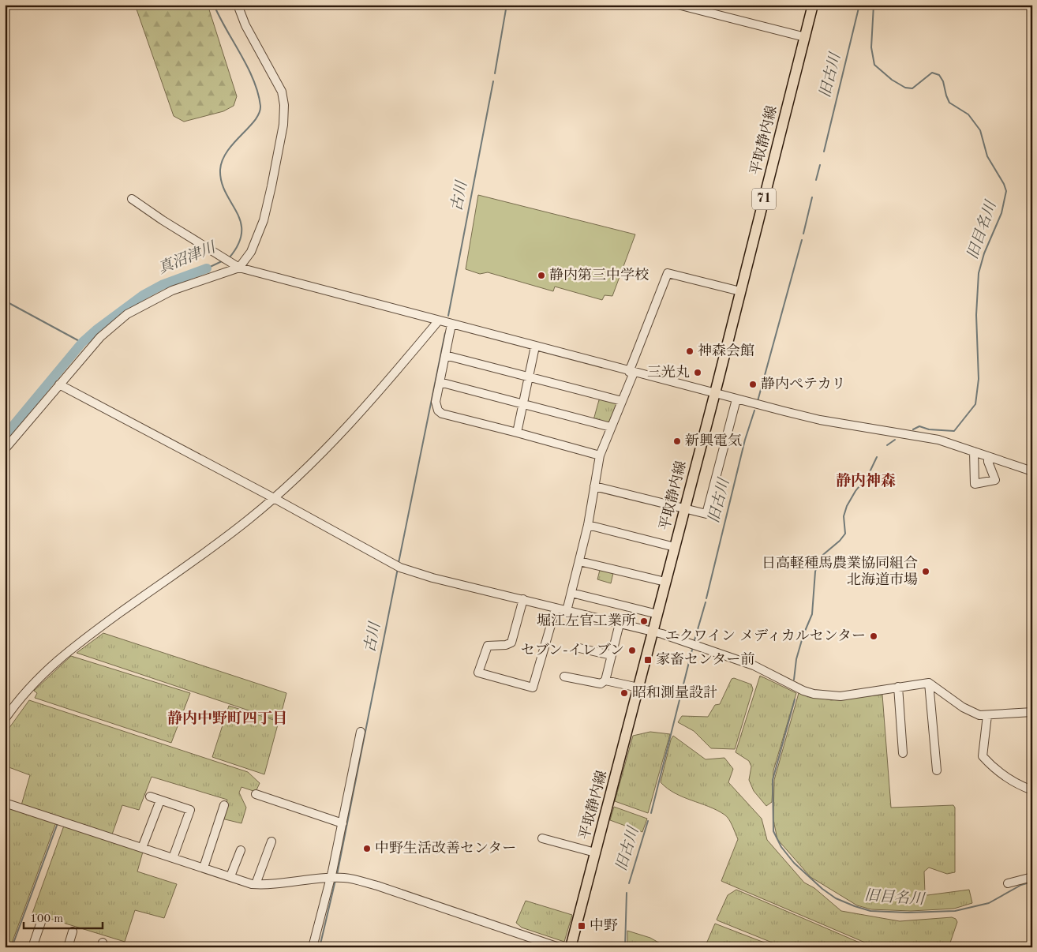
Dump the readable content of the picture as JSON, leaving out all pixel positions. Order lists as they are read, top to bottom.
{
  "streets": {
    "main road": ["平取静内線", "71"]
  },
  "districts": ["静内神森", "静内中野町四丁目"],
  "water": [
    "旧古川",
    "古川",
    "旧目名川",
    "真沼津川"
  ],
  "places": {
    "other": [
      "静内第三中学校",
      "神森会館",
      "三光丸",
      "静内ぺテカリ",
      "新興電気",
      "日高軽種馬農業協同組合 北海道市場",
      "堀江左官工業所",
      "エクワイン メディカルセンター",
      "セブン-イレブン",
      "昭和測量設計",
      "中野生活改善センター"
    ],
    "transit": ["家畜センター前", "中野"]
  },
  "scale_bar": "100 m"
}
